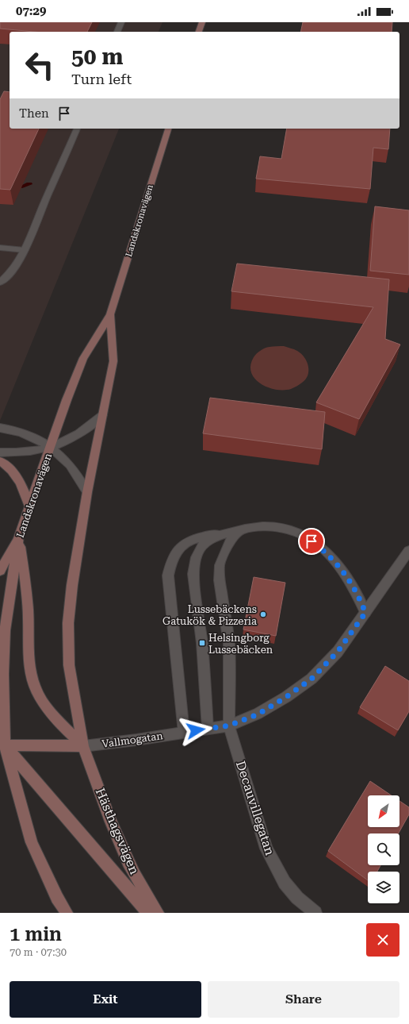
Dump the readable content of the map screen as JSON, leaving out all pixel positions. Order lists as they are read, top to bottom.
{
  "streets": {
    "main road": ["Landskronavägen", "Hästhagsvägen"],
    "street": ["Vallmogatan", "Decauvillegatan"]
  },
  "crossings": [
    ["Landskronavägen", "Vallmogatan"],
    ["Landskronavägen", "Hästhagsvägen"],
    ["Vallmogatan", "Decauvillegatan"],
    ["Vallmogatan", "Hästhagsvägen"]
  ],
  "places": {
    "other": ["Lussebäckens Gatukök & Pizzeria"],
    "transit": ["Helsingborg Lussebäcken"]
  },
  "north": "bottom left",
  "page": {
    "status": "07:29",
    "turn": ["50 m", "Turn left"],
    "then": "Then",
    "heading": ["1 min", "70 m · 07:30"],
    "buttons": ["Exit", "Share"]
  }
}
